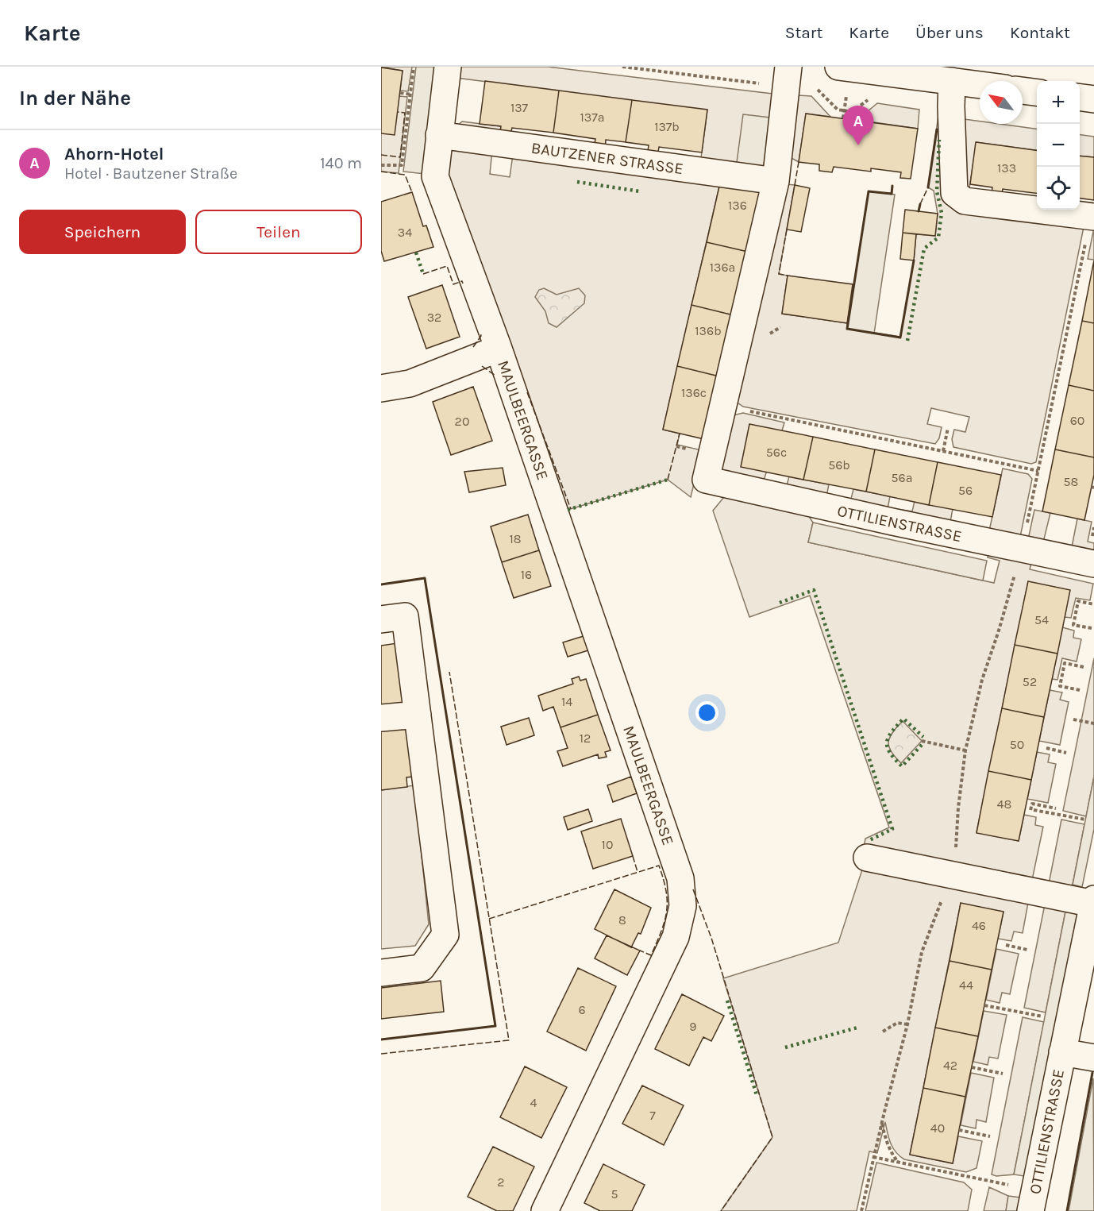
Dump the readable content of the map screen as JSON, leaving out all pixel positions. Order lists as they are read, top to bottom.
{
  "streets": {
    "street": ["BAUTZENER STRASSE", "MAULBEERGASSE", "OTTILIENSTRASSE"]
  },
  "crossings": [
    ["BAUTZENER STRASSE", "MAULBEERGASSE"]
  ],
  "house_numbers": [
    "137",
    "137a",
    "137b",
    "133",
    "136",
    "34",
    "136a",
    "32",
    "136b",
    "136c",
    "60",
    "20",
    "56c",
    "56b",
    "56a",
    "58",
    "56",
    "18",
    "16",
    "54",
    "52",
    "14",
    "12",
    "50",
    "48",
    "10",
    "8",
    "46",
    "44",
    "6",
    "9",
    "42",
    "4",
    "7",
    "40",
    "2",
    "5"
  ],
  "north": "top left",
  "page": {
    "header": "Karte",
    "nav": [
      "Start",
      "Karte",
      "Über uns",
      "Kontakt"
    ],
    "heading": "In der Nähe",
    "map_buttons": ["+", "−"],
    "pins": "A",
    "list": [
      {
        "mark": "A",
        "name": "Ahorn-Hotel",
        "note": "Hotel · Bautzener Straße",
        "value": "140 m"
      }
    ],
    "buttons": ["Speichern", "Teilen"]
  }
}
